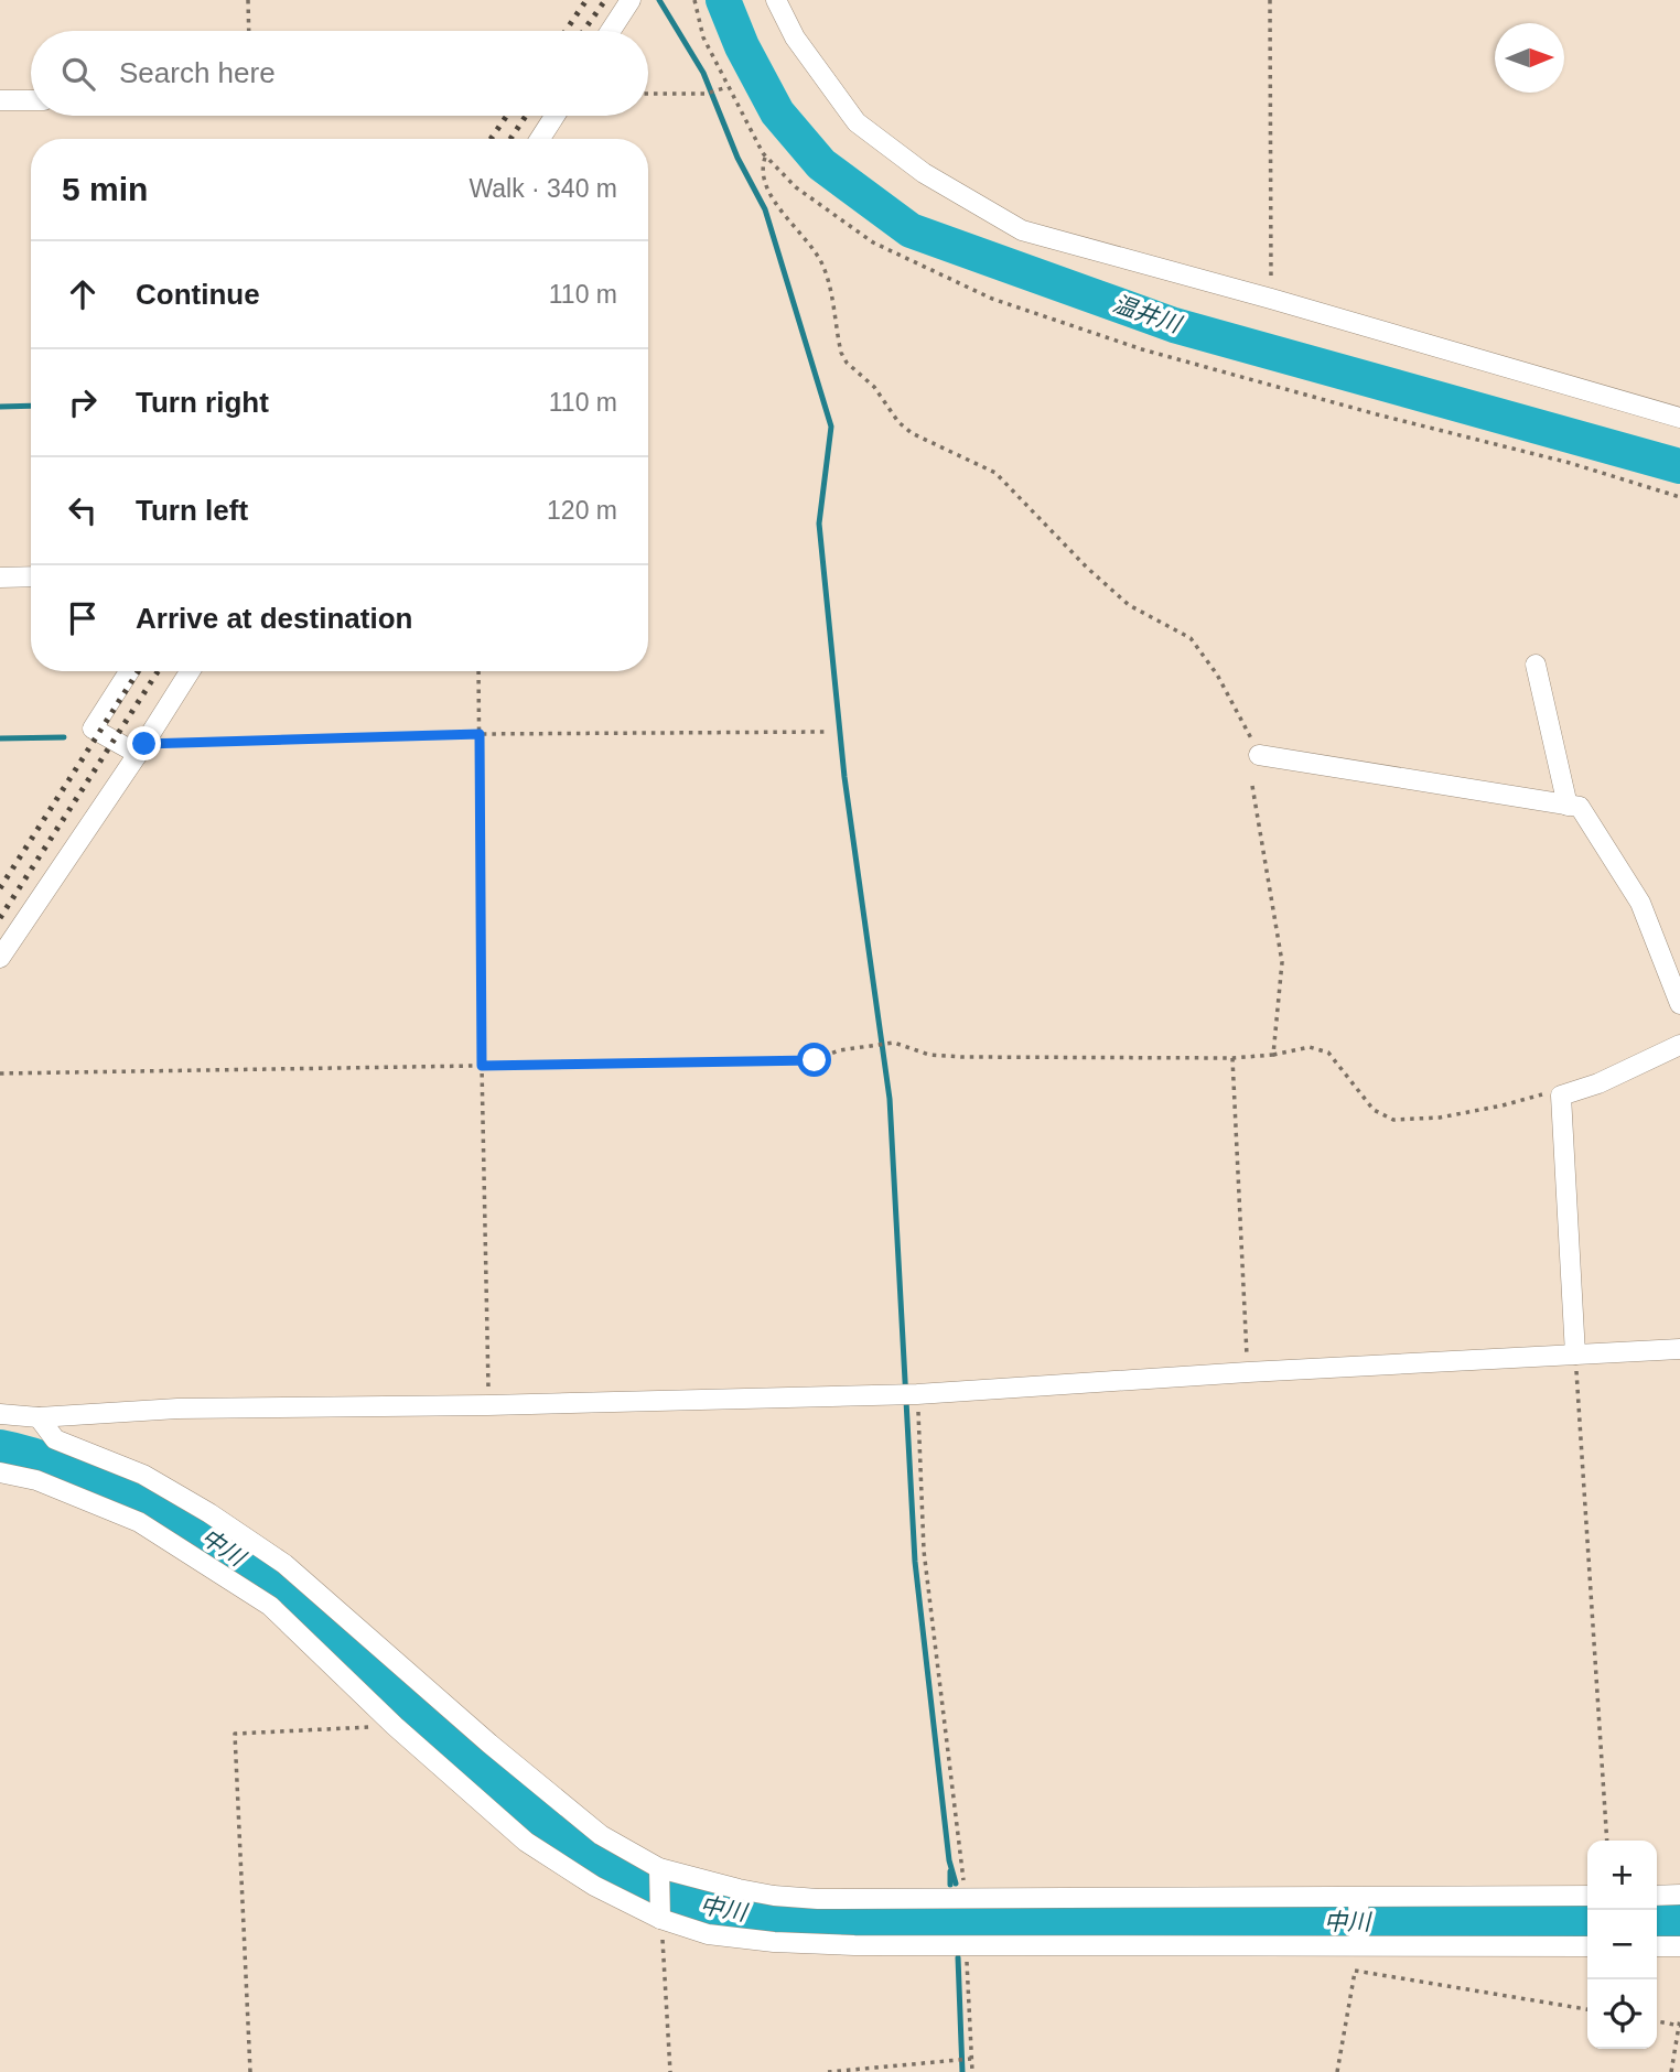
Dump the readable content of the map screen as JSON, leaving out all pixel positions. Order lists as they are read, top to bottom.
{
  "water": ["温井川", "中川"],
  "north": "right",
  "page": {
    "search": "Search here",
    "heading": ["5 min", "Walk · 340 m"],
    "list": [
      ["Continue", "110 m"],
      ["Turn right", "110 m"],
      ["Turn left", "120 m"],
      "Arrive at destination"
    ],
    "map_buttons": ["+", "−"]
  }
}
